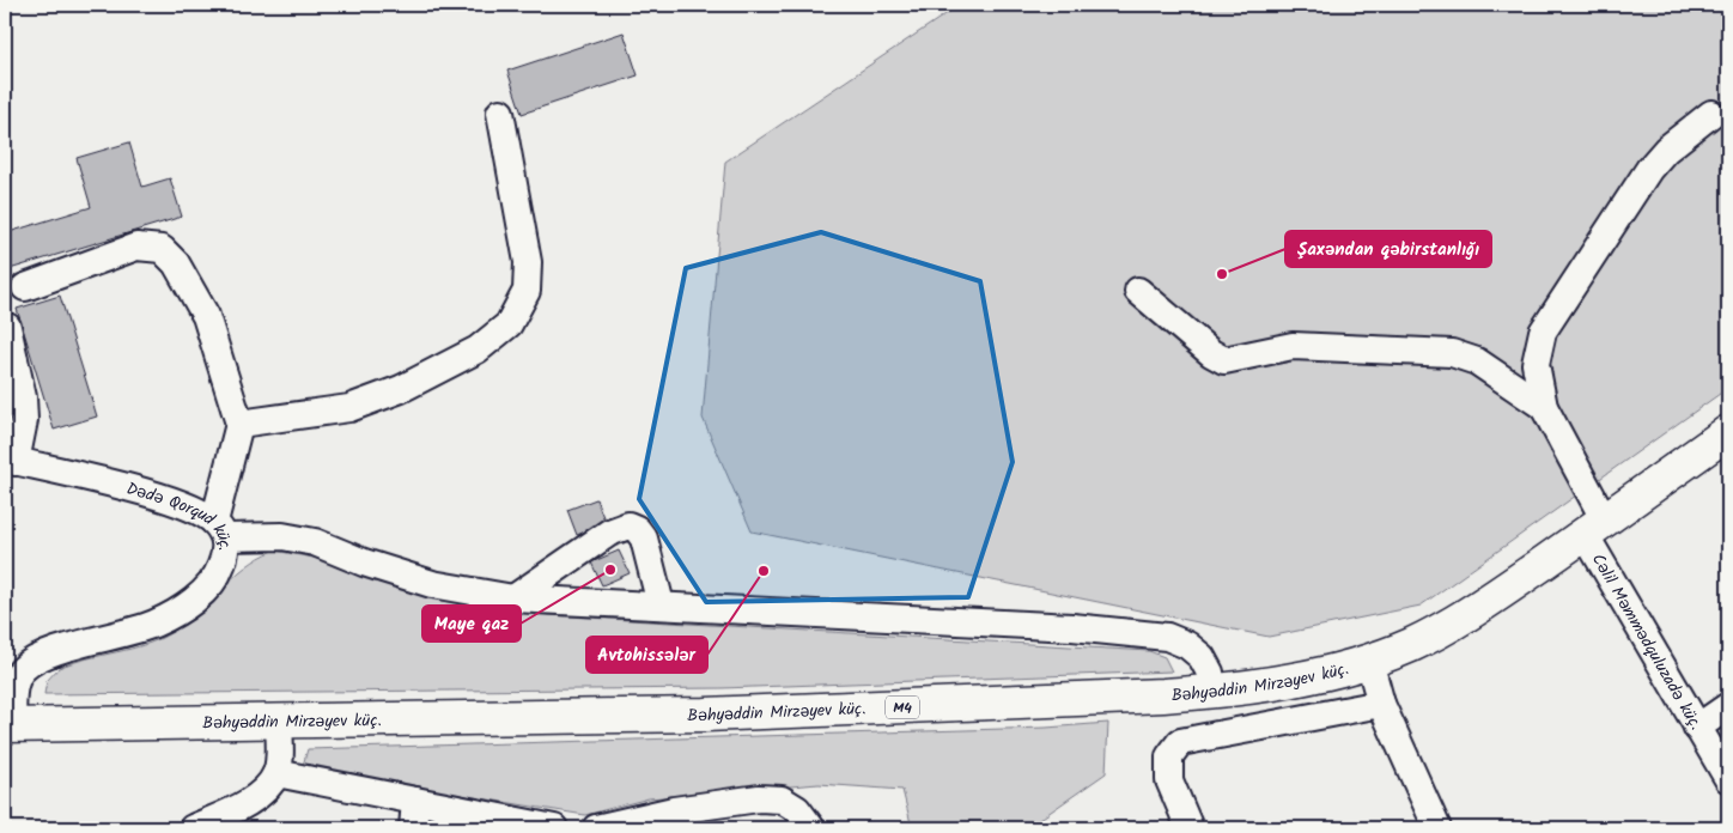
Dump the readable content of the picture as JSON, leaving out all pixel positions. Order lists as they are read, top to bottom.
{
  "streets": {
    "highway": ["Bəhyəddin Mirzəyev küç.", "M4"],
    "street": ["Dədə Qorqud küç.", "Cəlil Məmmədquluzadə küç."]
  },
  "crossings": [
    ["Dədə Qorqud küç.", "Bəhyəddin Mirzəyev küç."],
    ["Cəlil Məmmədquluzadə küç.", "Bəhyəddin Mirzəyev küç."]
  ],
  "places": ["Şaxəndan qəbirstanlığı", "Maye qaz", "Avtohissələr"]
}
